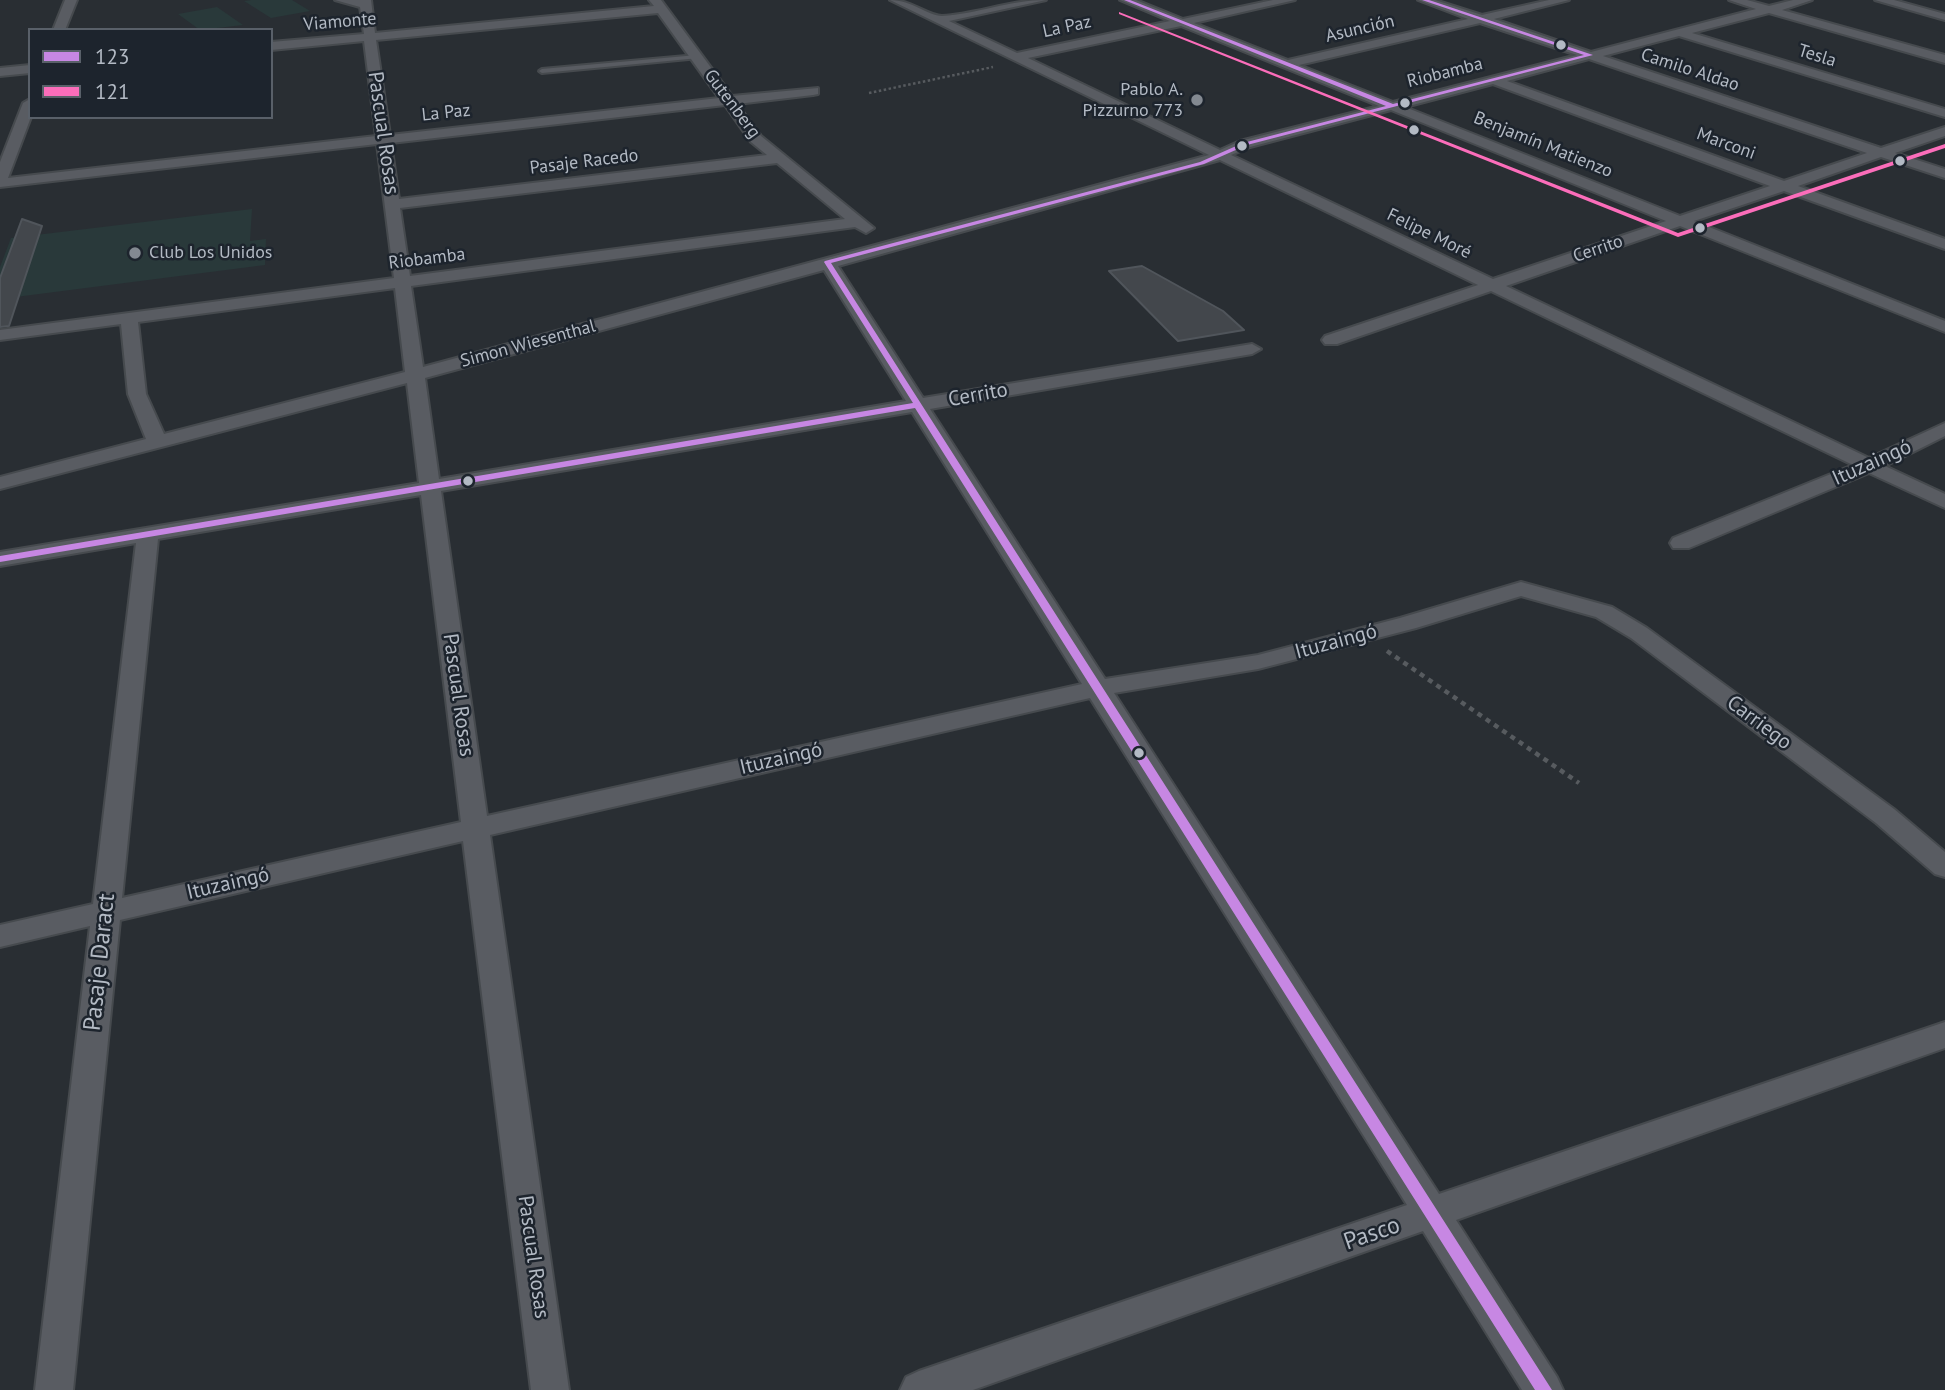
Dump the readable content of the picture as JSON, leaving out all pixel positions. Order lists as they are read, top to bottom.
{
  "streets": {
    "street": [
      "Viamonte",
      "La Paz",
      "Asunción",
      "Tesla",
      "Camilo Aldao",
      "Riobamba",
      "Gutenberg",
      "Pascual Rosas",
      "Marconi",
      "Benjamín Matienzo",
      "Pasaje Racedo",
      "Felipe Moré",
      "Cerrito",
      "Simon Wiesenthal",
      "Ituzaingó",
      "Carriego",
      "Pasaje Daract",
      "Pasco"
    ]
  },
  "crossings": [
    ["Viamonte", "Gutenberg"],
    ["Viamonte", "Pascual Rosas"],
    ["La Paz", "Gutenberg"],
    ["La Paz", "Pascual Rosas"],
    ["La Paz", "Benjamín Matienzo"],
    ["La Paz", "Felipe Moré"],
    ["Asunción", "Camilo Aldao"],
    ["Asunción", "Benjamín Matienzo"],
    ["Tesla", "Riobamba"],
    ["Camilo Aldao", "Riobamba"],
    ["Camilo Aldao", "Cerrito"],
    ["Riobamba", "Gutenberg"],
    ["Riobamba", "Pascual Rosas"],
    ["Riobamba", "Marconi"],
    ["Riobamba", "Benjamín Matienzo"],
    ["Riobamba", "Felipe Moré"],
    ["Riobamba", "Simon Wiesenthal"],
    ["Gutenberg", "Pasaje Racedo"],
    ["Gutenberg", "Simon Wiesenthal"],
    ["Pascual Rosas", "Pasaje Racedo"],
    ["Pascual Rosas", "Cerrito"],
    ["Pascual Rosas", "Simon Wiesenthal"],
    ["Pascual Rosas", "Ituzaingó"],
    ["Marconi", "Cerrito"],
    ["Benjamín Matienzo", "Cerrito"],
    ["Felipe Moré", "Cerrito"],
    ["Felipe Moré", "Ituzaingó"],
    ["Cerrito", "Pasaje Daract"],
    ["Ituzaingó", "Carriego"],
    ["Ituzaingó", "Pasaje Daract"]
  ],
  "places": ["Pablo A. Pizzurno 773", "Club Los Unidos"],
  "lines": ["transit line 123", "transit line 121"],
  "legend": ["123", "121"]
}
